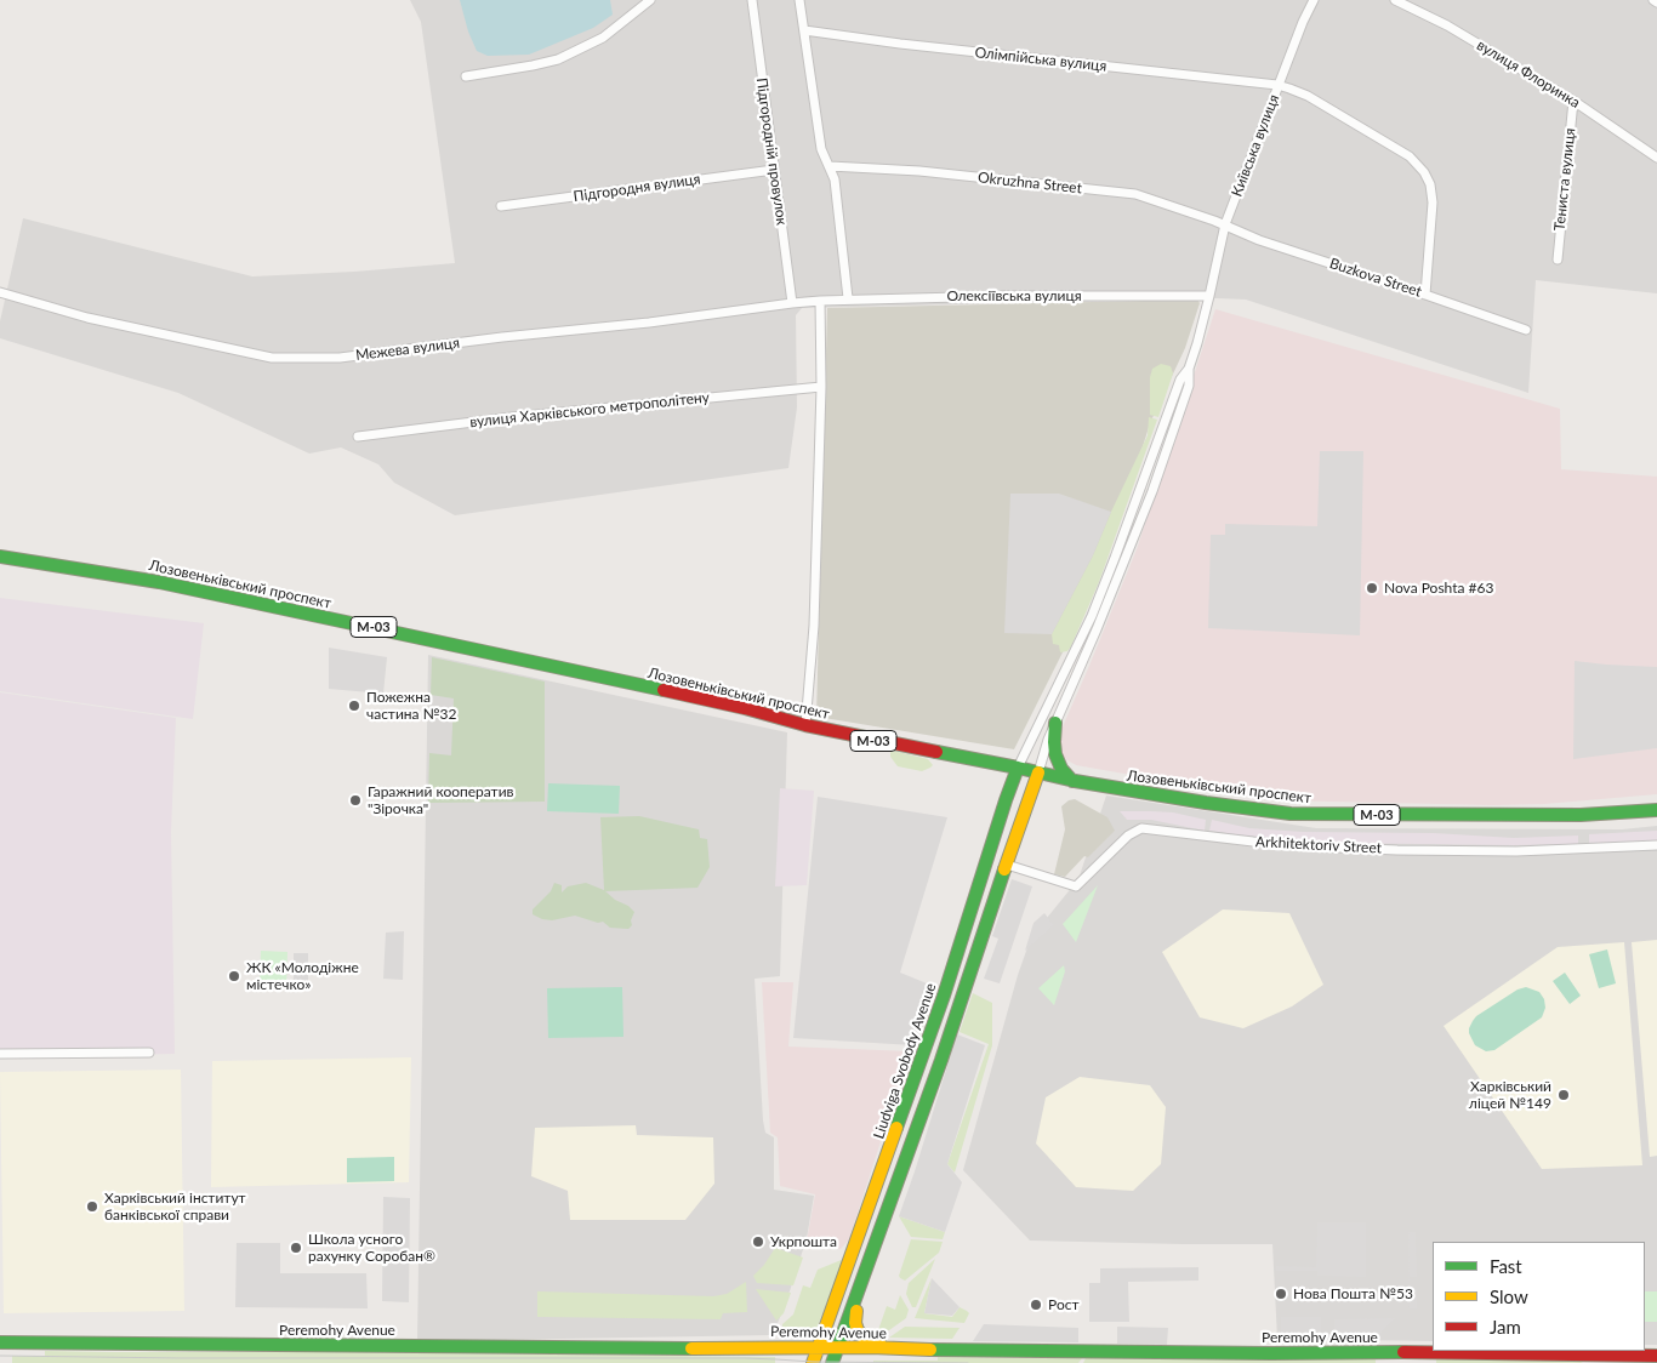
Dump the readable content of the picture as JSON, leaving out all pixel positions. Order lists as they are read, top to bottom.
{
  "streets": {
    "main road": [
      "Лозовеньківський проспект",
      "М-03",
      "Liudviga Svobody Avenue",
      "Peremohy Avenue"
    ],
    "street": [
      "Олімпійська вулиця",
      "вулиця Флоринка",
      "Київська вулиця",
      "Підгородній провулок",
      "Тениста вулиця",
      "Okruzhna Street",
      "Підгородня вулиця",
      "Buzkova Street",
      "Олексіївська вулиця",
      "Межева вулиця",
      "вулиця Харківського метрополітену",
      "Arkhitektoriv Street"
    ]
  },
  "crossings": [
    ["Олімпійська вулиця", "Київська вулиця"],
    ["Олімпійська вулиця", "Buzkova Street"],
    ["вулиця Флоринка", "Тениста вулиця"],
    ["Київська вулиця", "Okruzhna Street"],
    ["Київська вулиця", "Buzkova Street"],
    ["Київська вулиця", "Олексіївська вулиця"],
    ["Підгородній провулок", "Підгородня вулиця"],
    ["Підгородній провулок", "Межева вулиця"],
    ["Okruzhna Street", "Buzkova Street"],
    ["Олексіївська вулиця", "Межева вулиця"],
    ["Лозовеньківський проспект", "Liudviga Svobody Avenue"],
    ["Liudviga Svobody Avenue", "Peremohy Avenue"]
  ],
  "places": [
    "Nova Poshta #63",
    "Пожежна частина №32",
    "Гаражний кооператив \"Зірочка\"",
    "ЖК «Молодіжне містечко»",
    "Харківський ліцей №149",
    "Харківський інститут банківської справи",
    "Укрпошта",
    "Школа усного рахунку Соробан®",
    "Нова Пошта №53",
    "Рост"
  ],
  "legend": ["Fast", "Slow", "Jam"]
}
